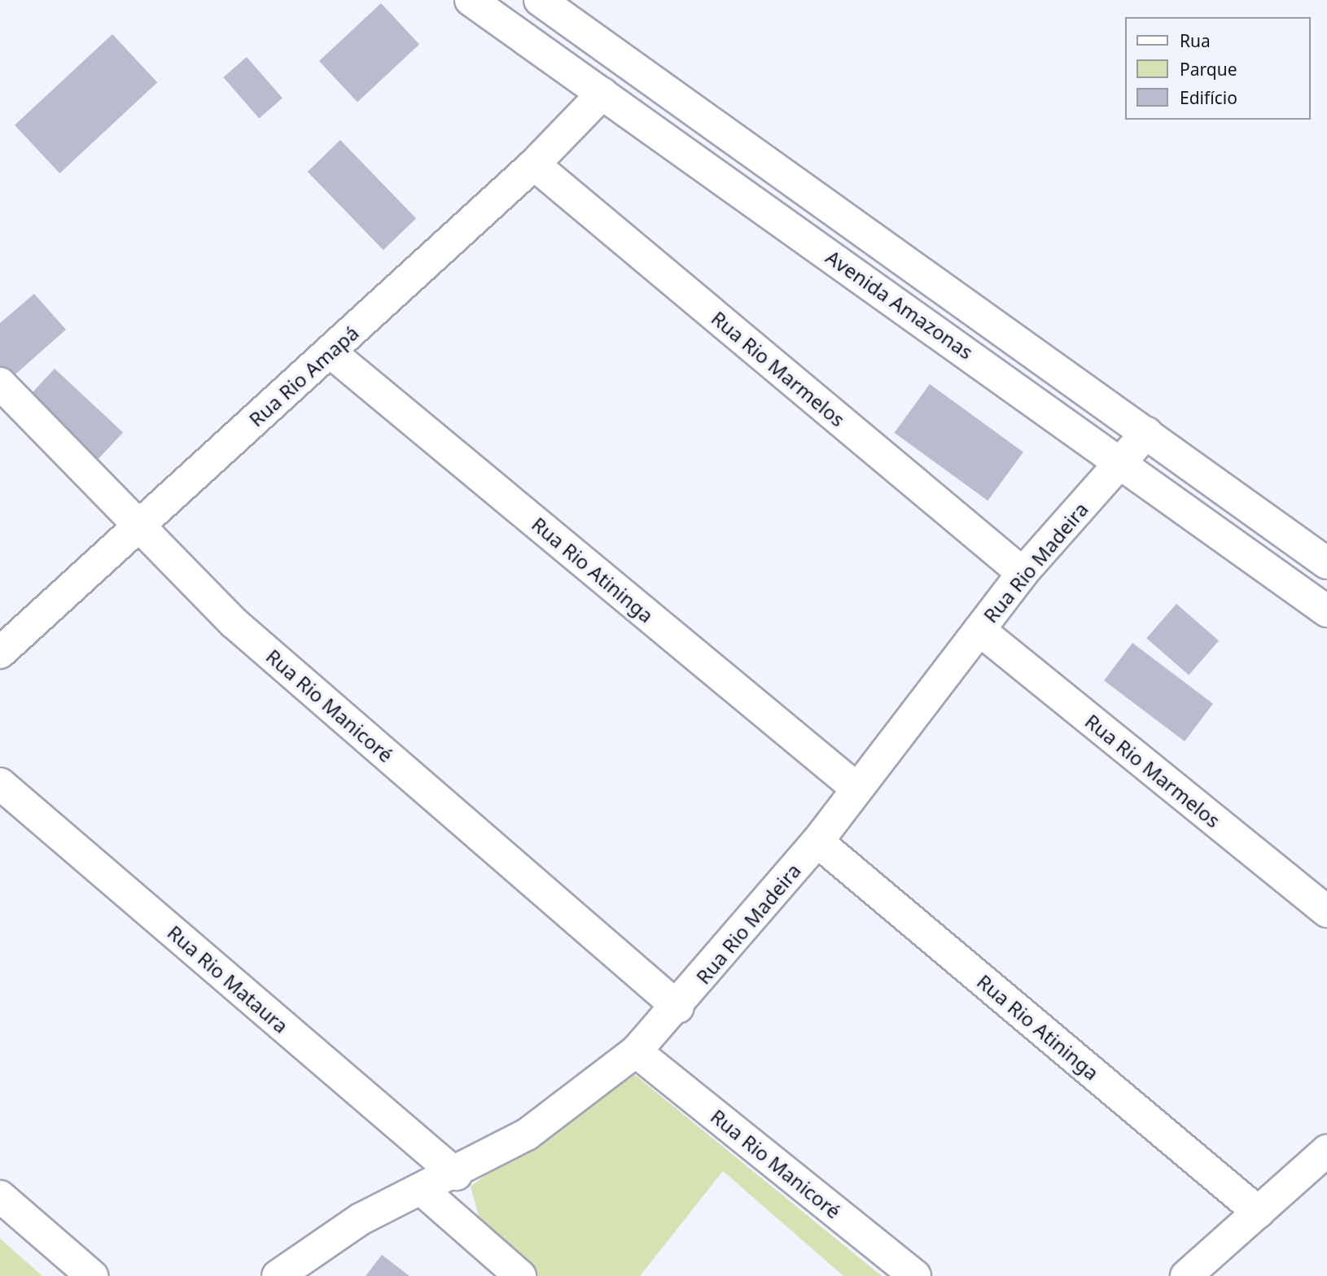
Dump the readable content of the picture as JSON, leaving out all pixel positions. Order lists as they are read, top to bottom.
{
  "streets": {
    "street": [
      "Avenida Amazonas",
      "Rua Rio Marmelos",
      "Rua Rio Amapá",
      "Rua Rio Madeira",
      "Rua Rio Atininga",
      "Rua Rio Manicoré",
      "Rua Rio Mataura"
    ]
  },
  "crossings": [
    ["Avenida Amazonas", "Rua Rio Amapá"],
    ["Avenida Amazonas", "Rua Rio Madeira"],
    ["Rua Rio Marmelos", "Rua Rio Amapá"],
    ["Rua Rio Marmelos", "Rua Rio Madeira"],
    ["Rua Rio Amapá", "Rua Rio Atininga"],
    ["Rua Rio Amapá", "Rua Rio Manicoré"],
    ["Rua Rio Madeira", "Rua Rio Atininga"],
    ["Rua Rio Madeira", "Rua Rio Manicoré"],
    ["Rua Rio Madeira", "Rua Rio Mataura"]
  ],
  "legend": ["Rua", "Parque", "Edifício"]
}
